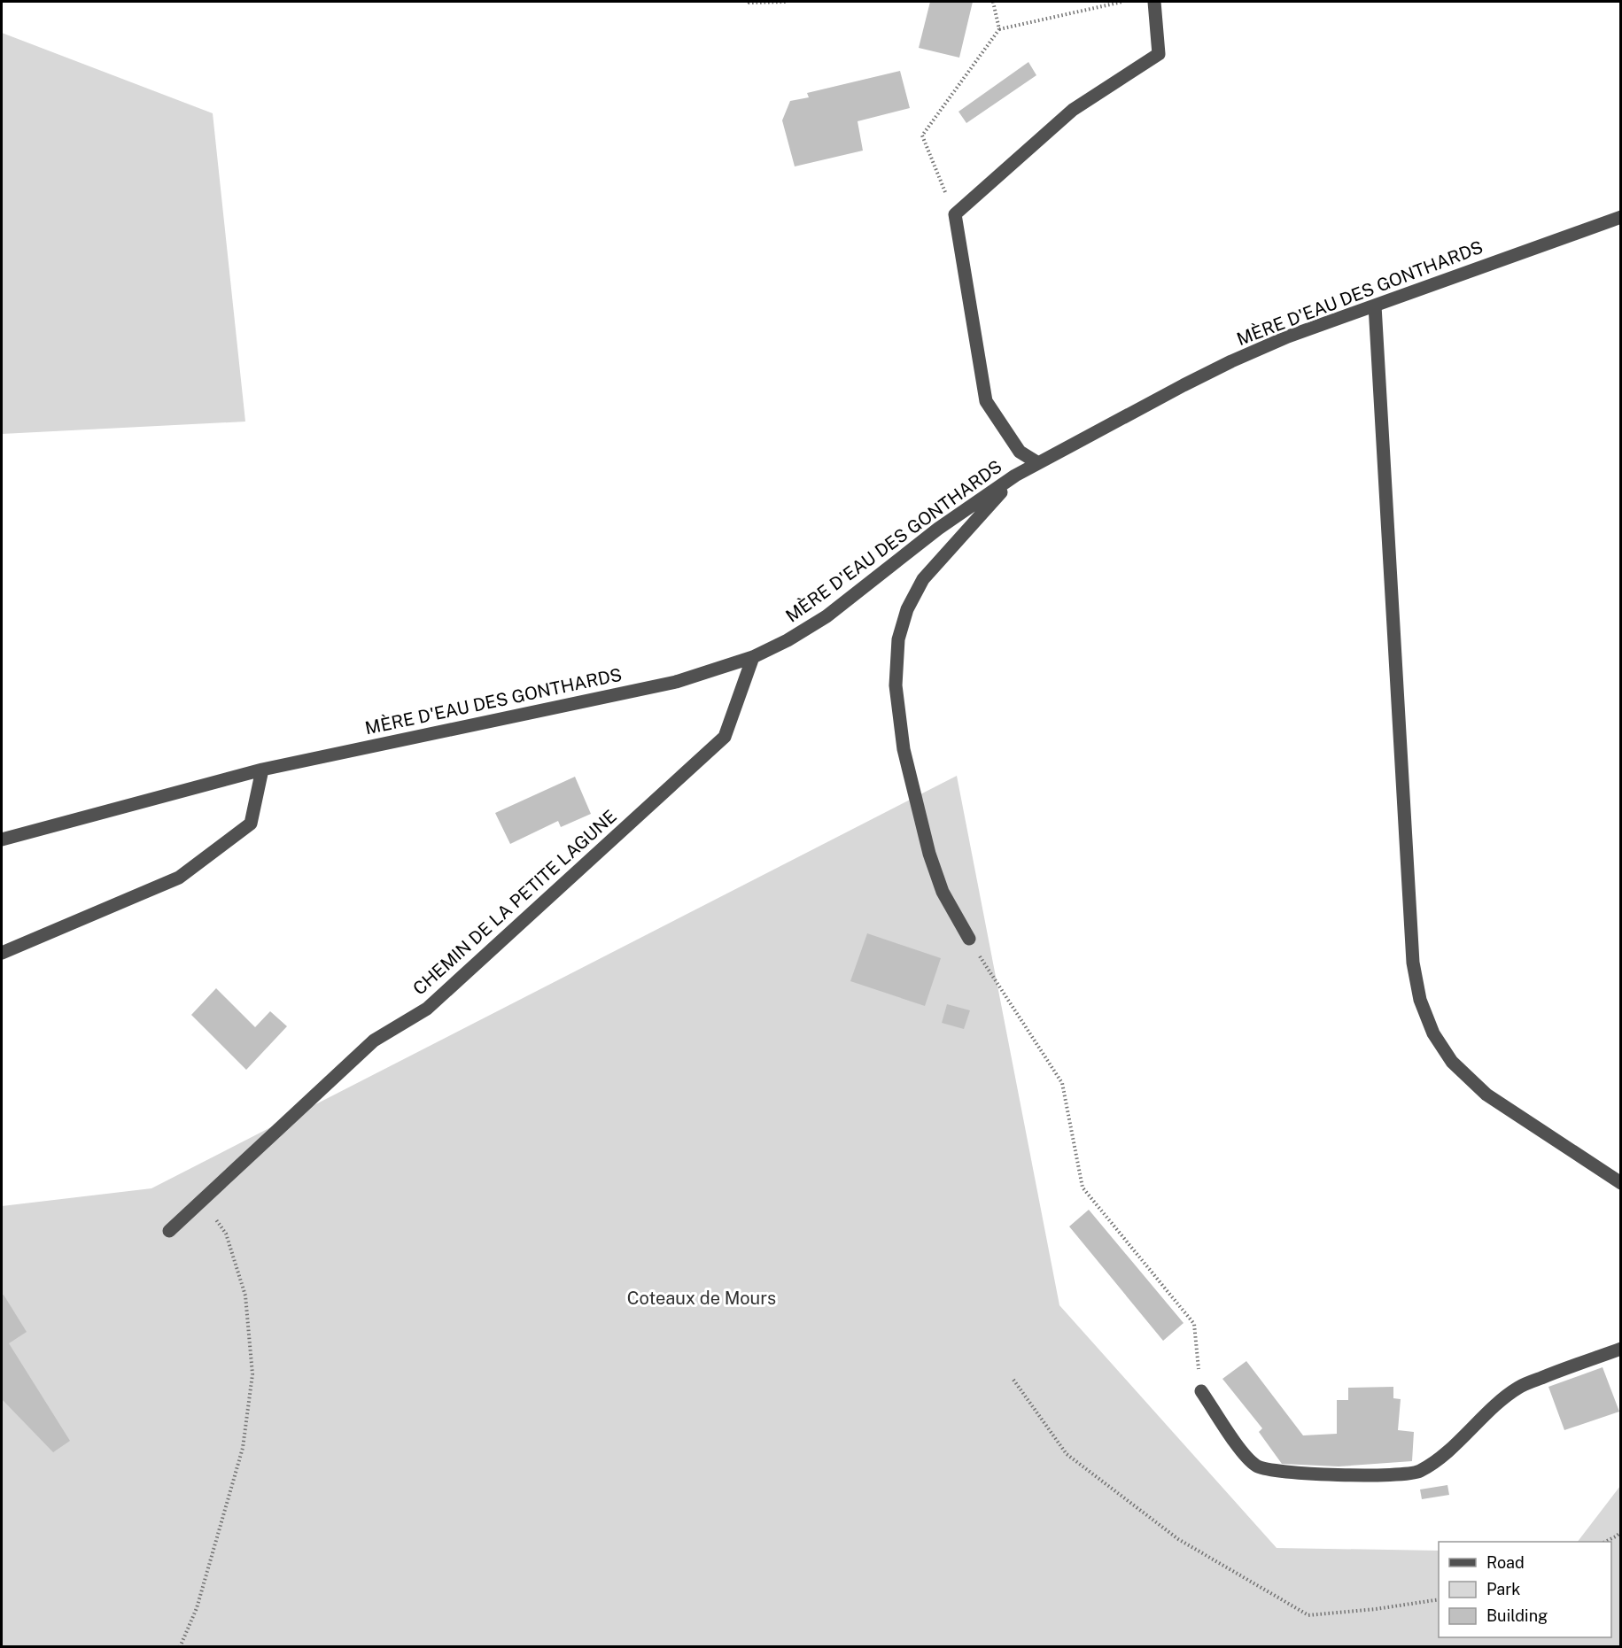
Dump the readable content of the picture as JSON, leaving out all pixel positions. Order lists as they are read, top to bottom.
{
  "streets": {
    "street": ["MÈRE D'EAU DES GONTHARDS", "CHEMIN DE LA PETITE LAGUNE"]
  },
  "crossings": [
    ["MÈRE D'EAU DES GONTHARDS", "CHEMIN DE LA PETITE LAGUNE"]
  ],
  "parks": ["Coteaux de Mours"],
  "legend": ["Road", "Park", "Building"]
}
